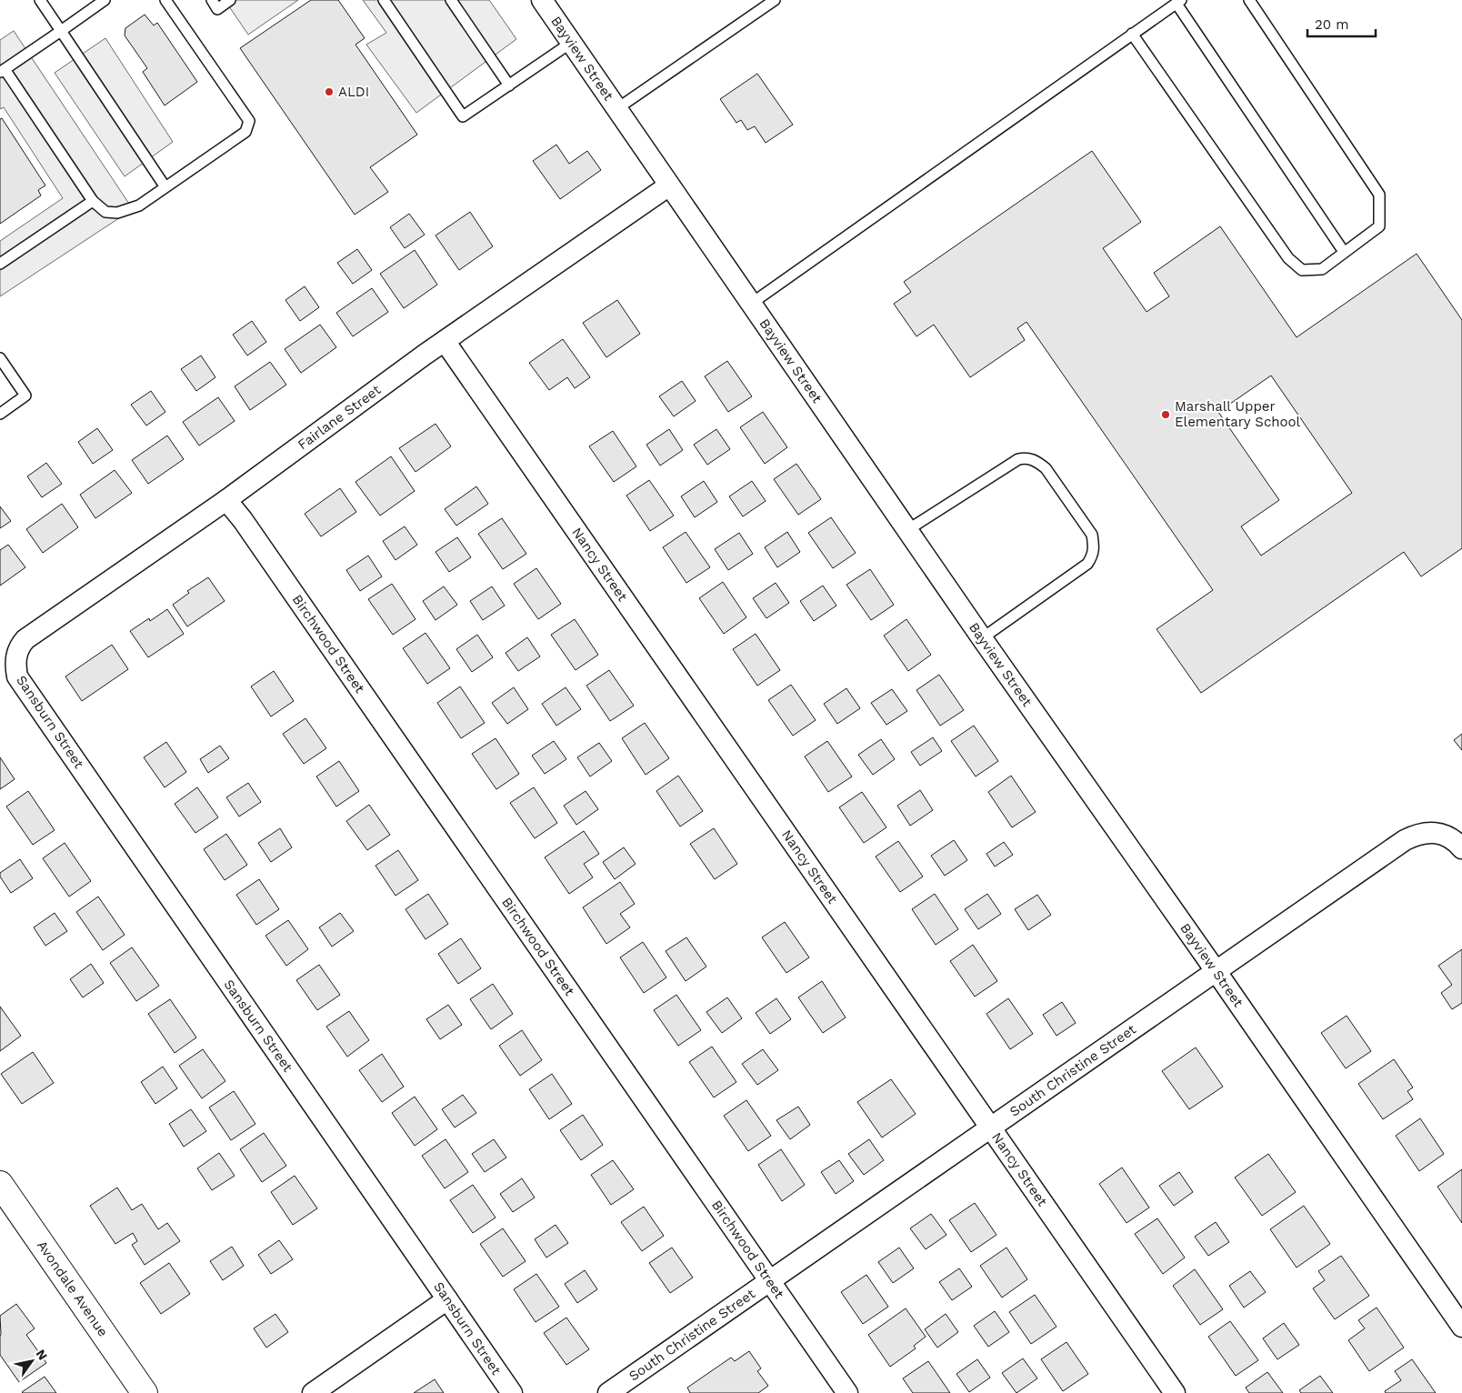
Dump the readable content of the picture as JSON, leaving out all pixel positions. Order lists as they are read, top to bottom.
{
  "streets": {
    "street": [
      "Bayview Street",
      "Fairlane Street",
      "Nancy Street",
      "Birchwood Street",
      "Sansburn Street",
      "South Christine Street",
      "Avondale Avenue"
    ]
  },
  "crossings": [
    ["Bayview Street", "Fairlane Street"],
    ["Bayview Street", "South Christine Street"],
    ["Fairlane Street", "Nancy Street"],
    ["Fairlane Street", "Birchwood Street"],
    ["Fairlane Street", "Sansburn Street"],
    ["Nancy Street", "South Christine Street"],
    ["Birchwood Street", "South Christine Street"]
  ],
  "places": ["ALDI", "Marshall Upper Elementary School"],
  "scale_bar": "20 m",
  "north": "top right"
}
